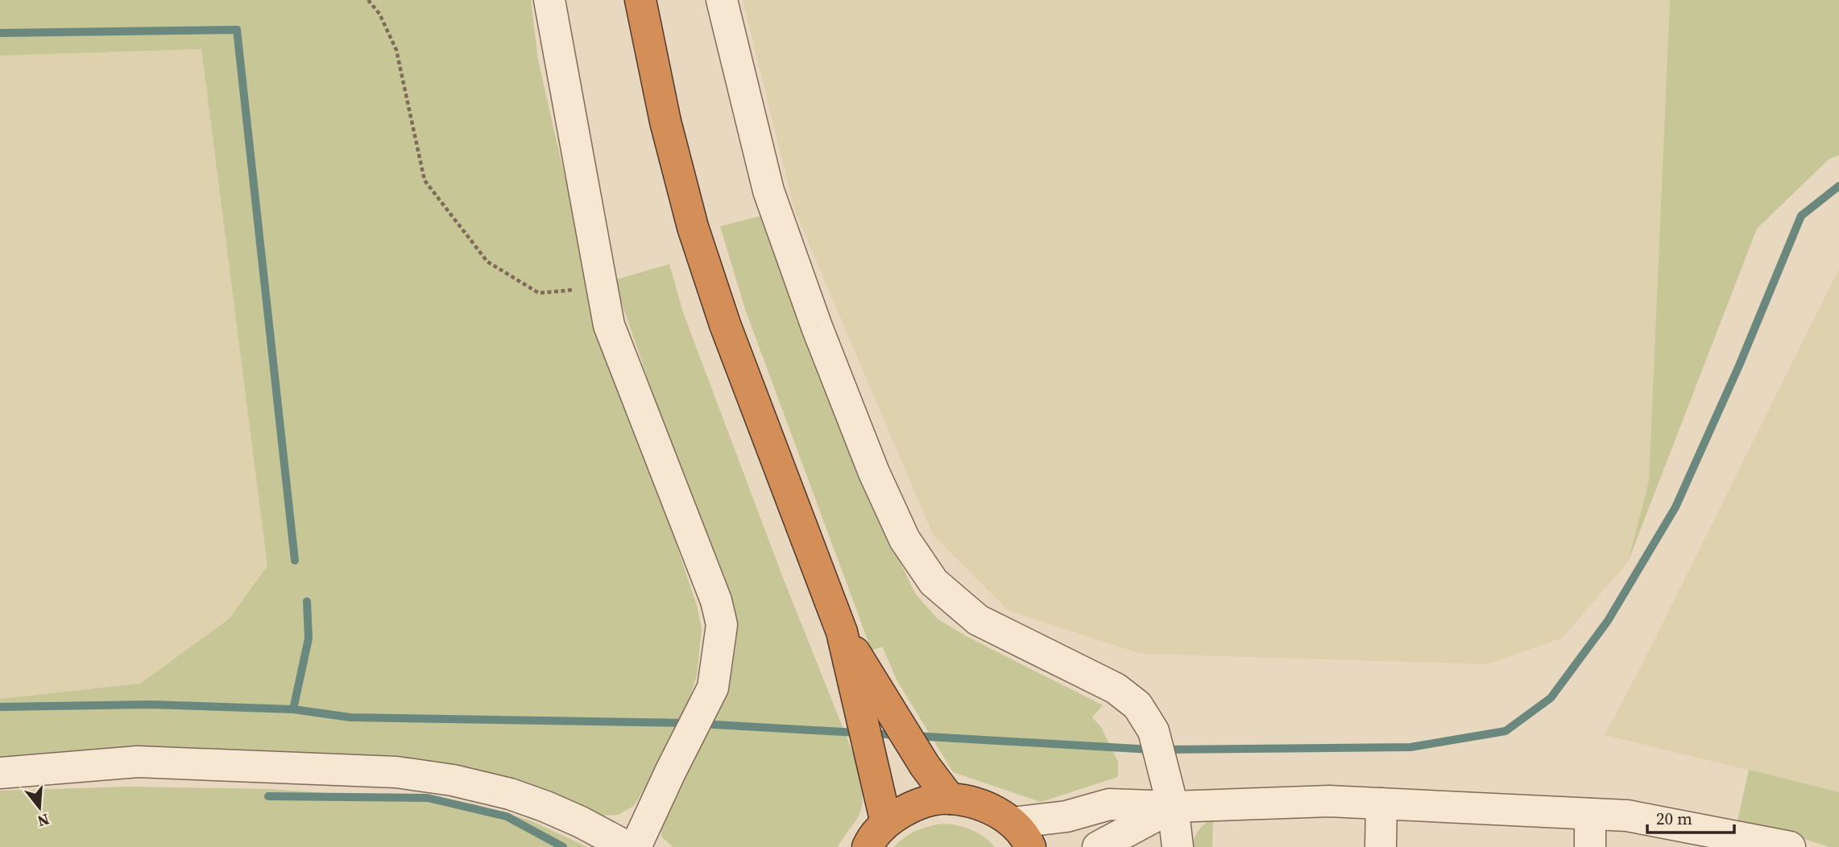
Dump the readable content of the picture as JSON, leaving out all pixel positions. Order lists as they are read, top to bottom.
{
  "scale_bar": "20 m",
  "north": "bottom"
}
